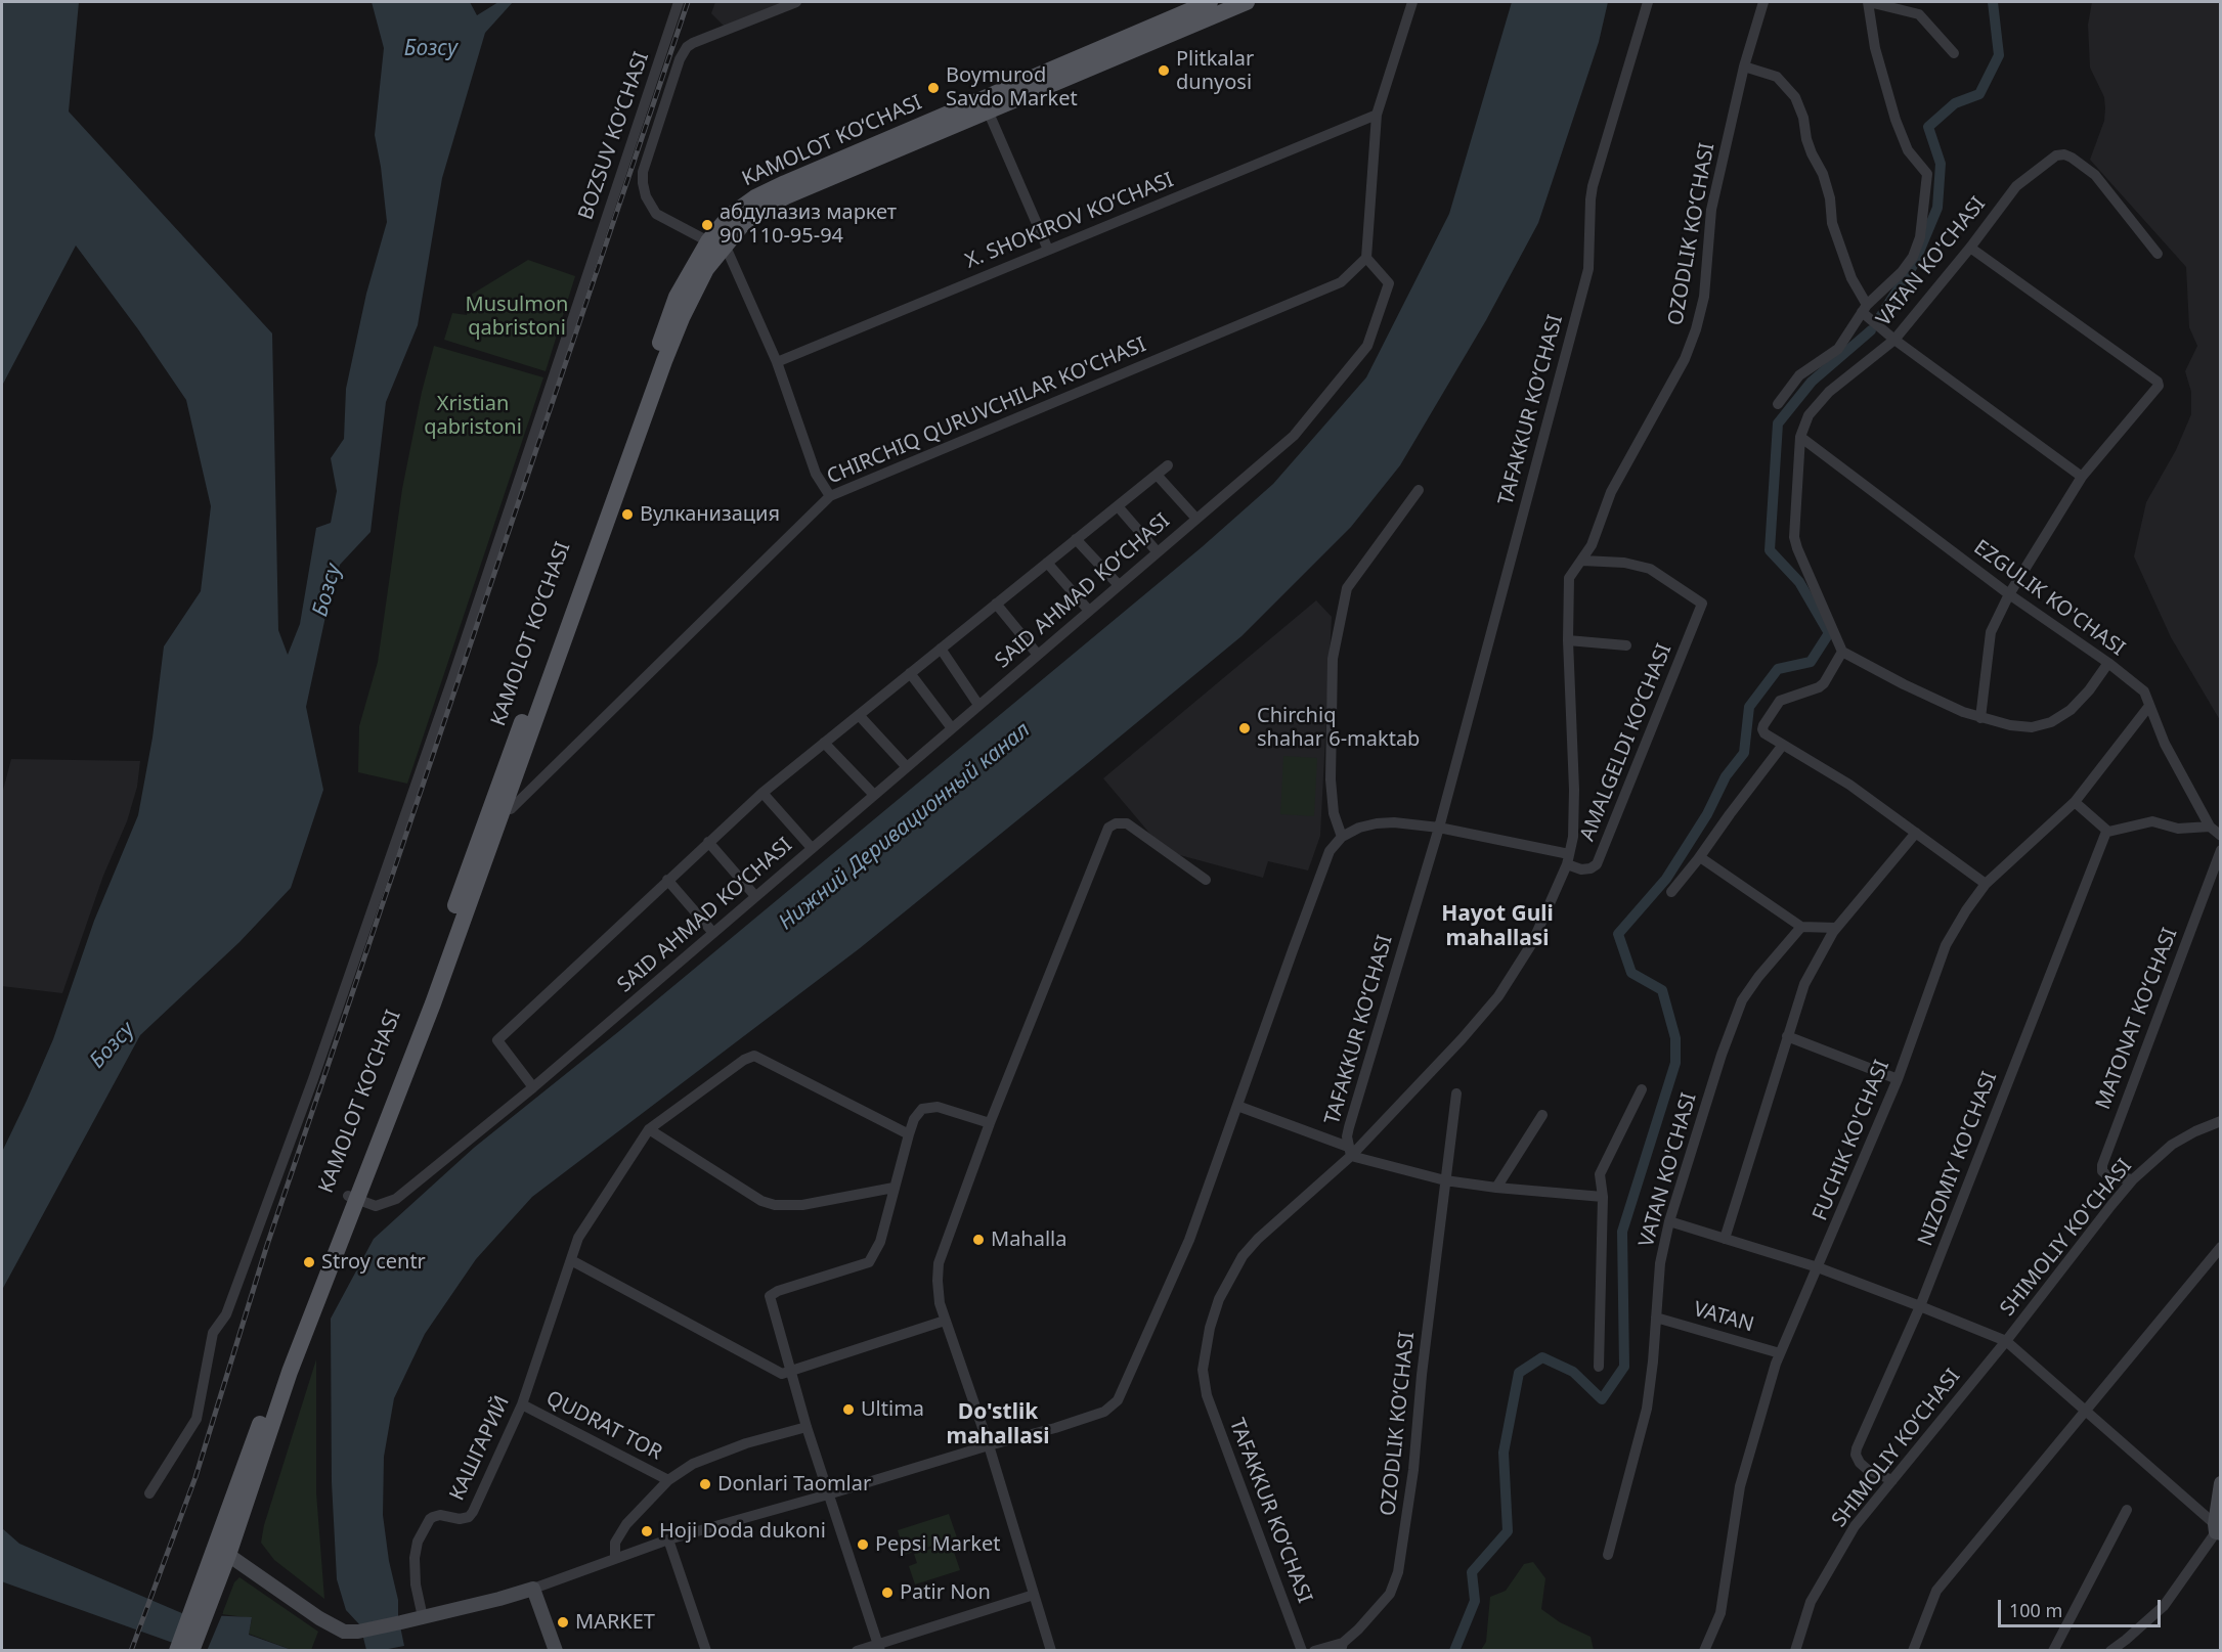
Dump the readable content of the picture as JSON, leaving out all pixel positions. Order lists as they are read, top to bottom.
{
  "streets": {
    "main road": ["KAMOLOT KO‘CHASI"],
    "street": [
      "BOZSUV KO‘CHASI",
      "X. SHOKIROV KO‘CHASI",
      "OZODLIK KO‘CHASI",
      "VATAN KO'CHASI",
      "TAFAKKUR KO‘CHASI",
      "CHIRCHIQ QURUVCHILAR KO'CHASI",
      "SAID AHMAD KO‘CHASI",
      "EZGULIK KO'CHASI",
      "AMALGELDI KO‘CHASI",
      "MATONAT KO‘CHASI",
      "FUCHIK KO'CHASI",
      "NIZOMIY KO'CHASI",
      "SHIMOLIY KO'CHASI",
      "VATAN",
      "QUDRAT TOR",
      "КАШГАРИЙ",
      "SHIMOLIY KO‘CHASI"
    ]
  },
  "crossings": [
    ["KAMOLOT KO‘CHASI", "SAID AHMAD KO‘CHASI"],
    ["OZODLIK KO‘CHASI", "TAFAKKUR KO‘CHASI"],
    ["OZODLIK KO‘CHASI", "AMALGELDI KO‘CHASI"],
    ["VATAN KO'CHASI", "EZGULIK KO'CHASI"],
    ["VATAN KO'CHASI", "VATAN"],
    ["CHIRCHIQ QURUVCHILAR KO'CHASI", "SAID AHMAD KO‘CHASI"],
    ["EZGULIK KO'CHASI", "FUCHIK KO'CHASI"],
    ["MATONAT KO‘CHASI", "SHIMOLIY KO'CHASI"],
    ["FUCHIK KO'CHASI", "VATAN"],
    ["NIZOMIY KO'CHASI", "SHIMOLIY KO‘CHASI"],
    ["SHIMOLIY KO'CHASI", "SHIMOLIY KO‘CHASI"],
    ["QUDRAT TOR", "КАШГАРИЙ"]
  ],
  "districts": ["Hayot Guli mahallasi", "Do'stlik mahallasi"],
  "water": ["Бозсу", "Нижний Деривационный канал"],
  "parks": ["Musulmon qabristoni", "Xristian qabristoni"],
  "places": [
    "Plitkalar dunyosi",
    "Boymurod Savdo Market",
    "абдулазиз маркет 90 110-95-94",
    "Вулканизация",
    "Chirchiq shahar 6-maktab",
    "Mahalla",
    "Stroy centr",
    "Ultima",
    "Donlari Taomlar",
    "Hoji Doda dukoni",
    "Pepsi Market",
    "Patir Non",
    "MARKET"
  ],
  "scale_bar": "100 m"
}
